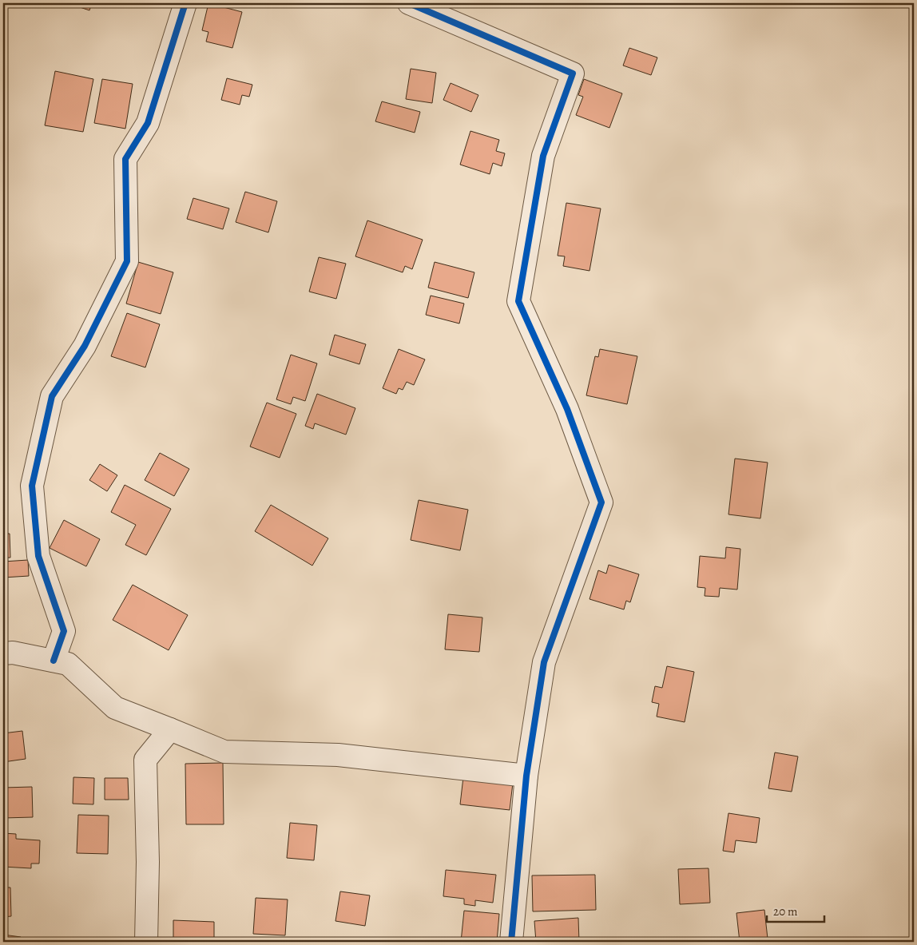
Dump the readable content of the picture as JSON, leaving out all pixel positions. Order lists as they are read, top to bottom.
{
  "scale_bar": "20 m"
}
